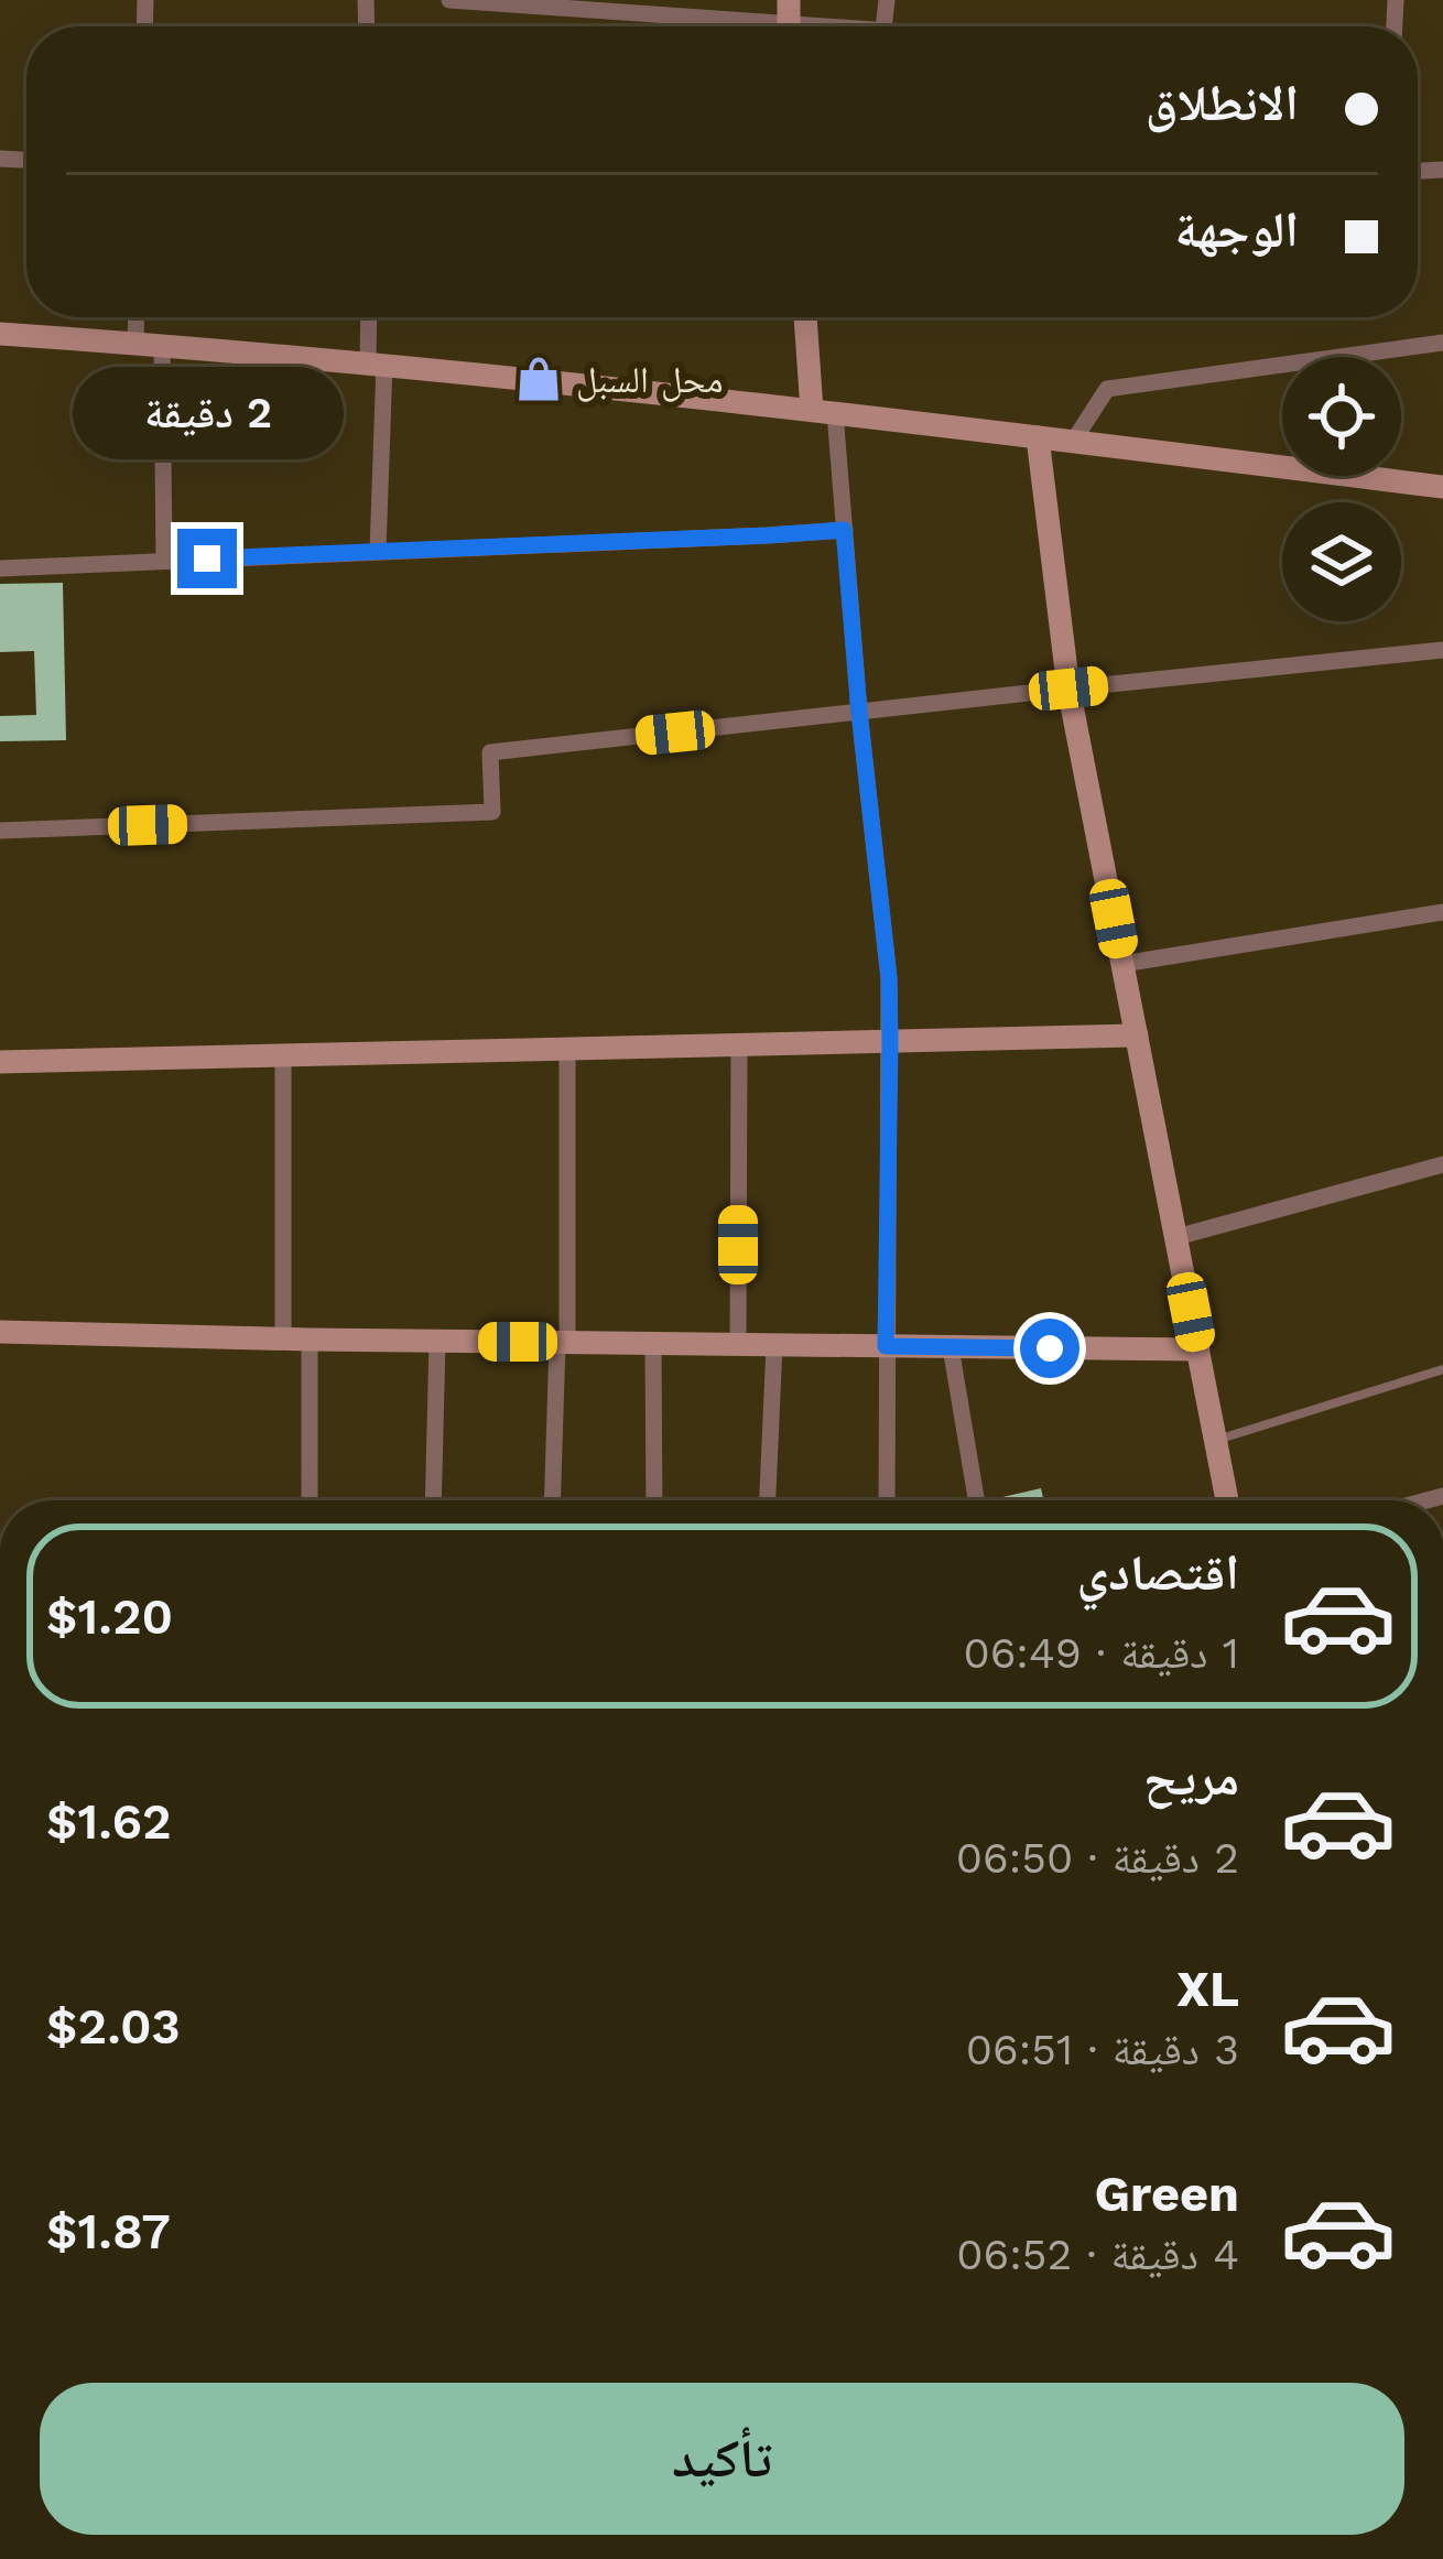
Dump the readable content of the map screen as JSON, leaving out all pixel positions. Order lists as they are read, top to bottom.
{
  "places": {
    "shop": ["محل السبل"]
  },
  "page": {
    "banner": ["الانطلاق", "الوجهة"],
    "bubble": "2 دقيقة",
    "list": [
      {
        "name": "اقتصادي",
        "note": "1 دقيقة · 06:49",
        "value": "$1.20"
      },
      {
        "name": "مريح",
        "note": "2 دقيقة · 06:50",
        "value": "$1.62"
      },
      {
        "name": "XL",
        "note": "3 دقيقة · 06:51",
        "value": "$2.03"
      },
      {
        "name": "Green",
        "note": "4 دقيقة · 06:52",
        "value": "$1.87"
      }
    ],
    "buttons": "تأكيد"
  }
}
